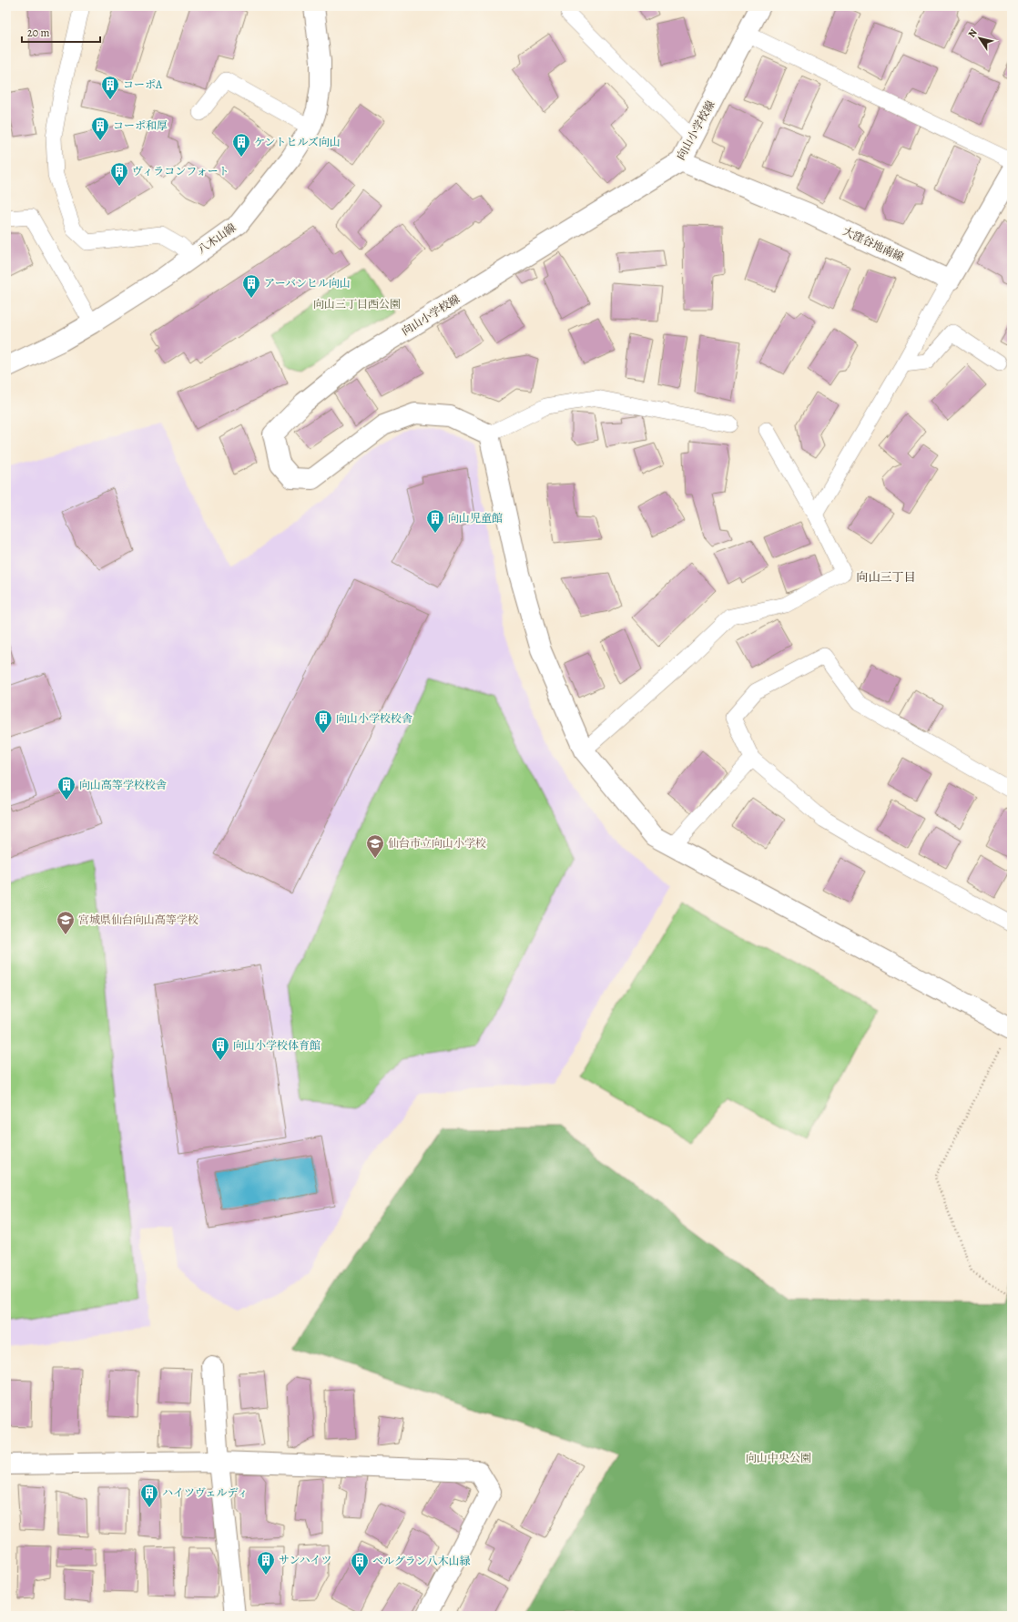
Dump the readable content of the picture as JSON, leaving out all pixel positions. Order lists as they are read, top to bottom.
{
  "streets": {
    "street": ["向山小学校線", "八木山線", "大窪谷地南線"]
  },
  "crossings": [
    ["向山小学校線", "大窪谷地南線"]
  ],
  "districts": ["向山三丁目"],
  "parks": ["向山三丁目西公園", "向山中央公園"],
  "places": {
    "building": [
      "コーポA",
      "コーポ和厚",
      "ケントヒルズ向山",
      "ヴィラコンフォート",
      "アーバンヒル向山",
      "向山児童館",
      "向山小学校校舎",
      "向山高等学校校舎",
      "向山小学校体育館",
      "ハイツヴェルディ",
      "サンハイツ",
      "ベルグラン八木山緑"
    ],
    "school or university": ["仙台市立向山小学校", "宮城県仙台向山高等学校"]
  },
  "scale_bar": "20 m",
  "north": "top left"
}
